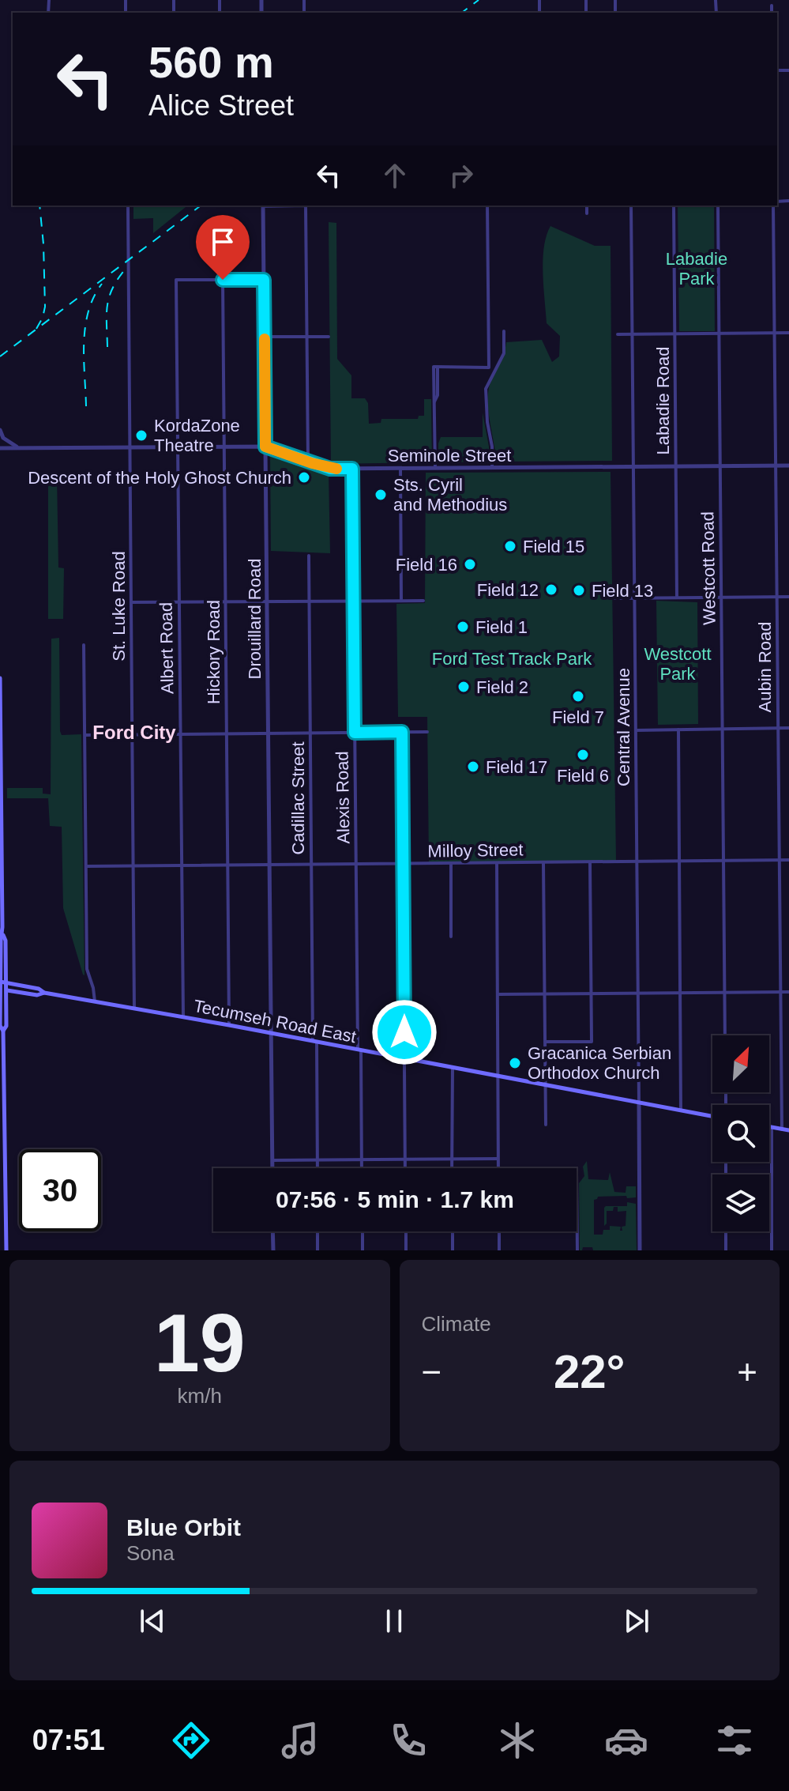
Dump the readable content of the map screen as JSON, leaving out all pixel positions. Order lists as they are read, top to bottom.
{
  "streets": {
    "main road": ["Tecumseh Road East"],
    "street": [
      "Labadie Road",
      "Seminole Street",
      "Westcott Road",
      "St. Luke Road",
      "Drouillard Road",
      "Albert Road",
      "Hickory Road",
      "Aubin Road",
      "Central Avenue",
      "Alexis Road",
      "Cadillac Street",
      "Milloy Street"
    ]
  },
  "crossings": [
    ["Labadie Road", "Seminole Street"],
    ["Seminole Street", "Westcott Road"],
    ["Seminole Street", "St. Luke Road"],
    ["Seminole Street", "Drouillard Road"],
    ["Seminole Street", "Albert Road"],
    ["Seminole Street", "Hickory Road"],
    ["Seminole Street", "Aubin Road"],
    ["Seminole Street", "Central Avenue"],
    ["Seminole Street", "Alexis Road"],
    ["Westcott Road", "Milloy Street"],
    ["St. Luke Road", "Milloy Street"],
    ["St. Luke Road", "Tecumseh Road East"],
    ["Drouillard Road", "Milloy Street"],
    ["Drouillard Road", "Tecumseh Road East"],
    ["Albert Road", "Hickory Road"],
    ["Albert Road", "Milloy Street"],
    ["Albert Road", "Tecumseh Road East"],
    ["Hickory Road", "Milloy Street"],
    ["Hickory Road", "Tecumseh Road East"],
    ["Aubin Road", "Milloy Street"],
    ["Central Avenue", "Milloy Street"],
    ["Central Avenue", "Tecumseh Road East"],
    ["Alexis Road", "Milloy Street"],
    ["Alexis Road", "Tecumseh Road East"],
    ["Cadillac Street", "Milloy Street"],
    ["Cadillac Street", "Tecumseh Road East"]
  ],
  "districts": ["Ford City"],
  "parks": ["Labadie Park", "Westcott Park", "Ford Test Track Park"],
  "places": [
    "KordaZone Theatre",
    "Descent of the Holy Ghost Church",
    "Sts. Cyril and Methodius",
    "Field 15",
    "Field 16",
    "Field 12",
    "Field 13",
    "Field 1",
    "Field 2",
    "Field 7",
    "Field 6",
    "Field 17",
    "Gracanica Serbian Orthodox Church"
  ],
  "north": "top right",
  "page": {
    "turn": ["560 m", "Alice Street"],
    "limit": "30",
    "trip": "07:56 · 5 min · 1.7 km",
    "tile": [
      ["19", "km/h"],
      "Climate"
    ],
    "heat": ["−", "22°", "+"],
    "song": ["Blue Orbit", "Sona"],
    "tabs": "07:51"
  }
}
